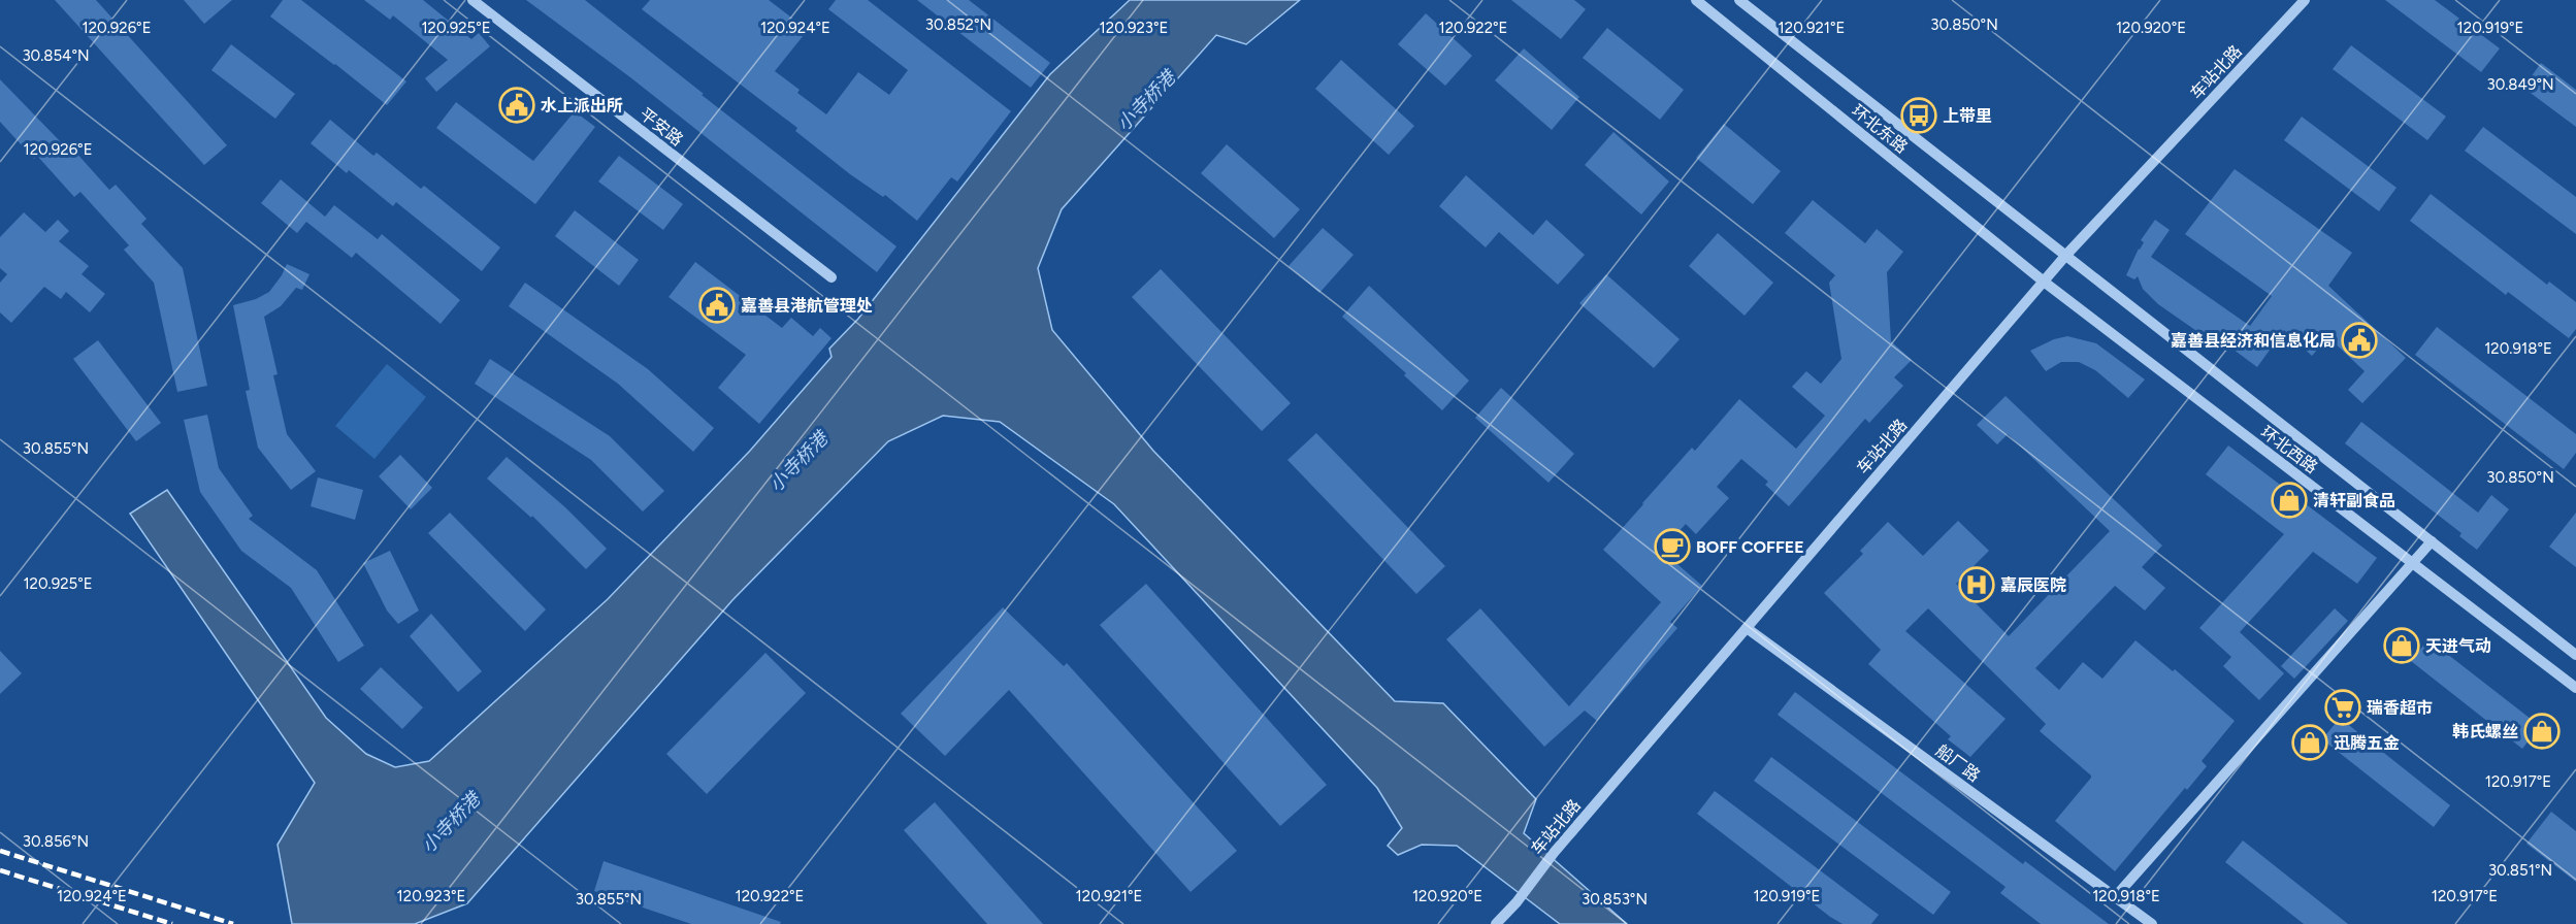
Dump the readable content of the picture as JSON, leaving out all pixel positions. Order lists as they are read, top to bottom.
{
  "streets": {
    "street": [
      "车站北路",
      "平安路",
      "环北东路",
      "环北西路",
      "船厂路"
    ]
  },
  "crossings": [
    ["车站北路", "环北东路"],
    ["车站北路", "环北西路"],
    ["车站北路", "船厂路"],
    ["环北东路", "环北西路"]
  ],
  "water": ["小寺桥港"],
  "places": {
    "public building": ["水上派出所", "嘉善县港航管理处", "嘉善县经济和信息化局"],
    "bus stop": ["上带里"],
    "shop": [
      "清轩副食品",
      "天进气动",
      "韩氏螺丝",
      "迅腾五金"
    ],
    "cafe": ["BOFF COFFEE"],
    "hospital": ["嘉辰医院"],
    "supermarket": ["瑞香超市"]
  },
  "coordinates": [
    "30.852°N",
    "30.850°N",
    "120.926°E",
    "120.922°E",
    "120.921°E",
    "120.925°E",
    "120.924°E",
    "120.923°E",
    "120.920°E",
    "120.919°E",
    "30.854°N",
    "30.849°N",
    "120.918°E",
    "30.855°N",
    "120.917°E",
    "30.856°N",
    "30.851°N",
    "30.853°N"
  ]
}
